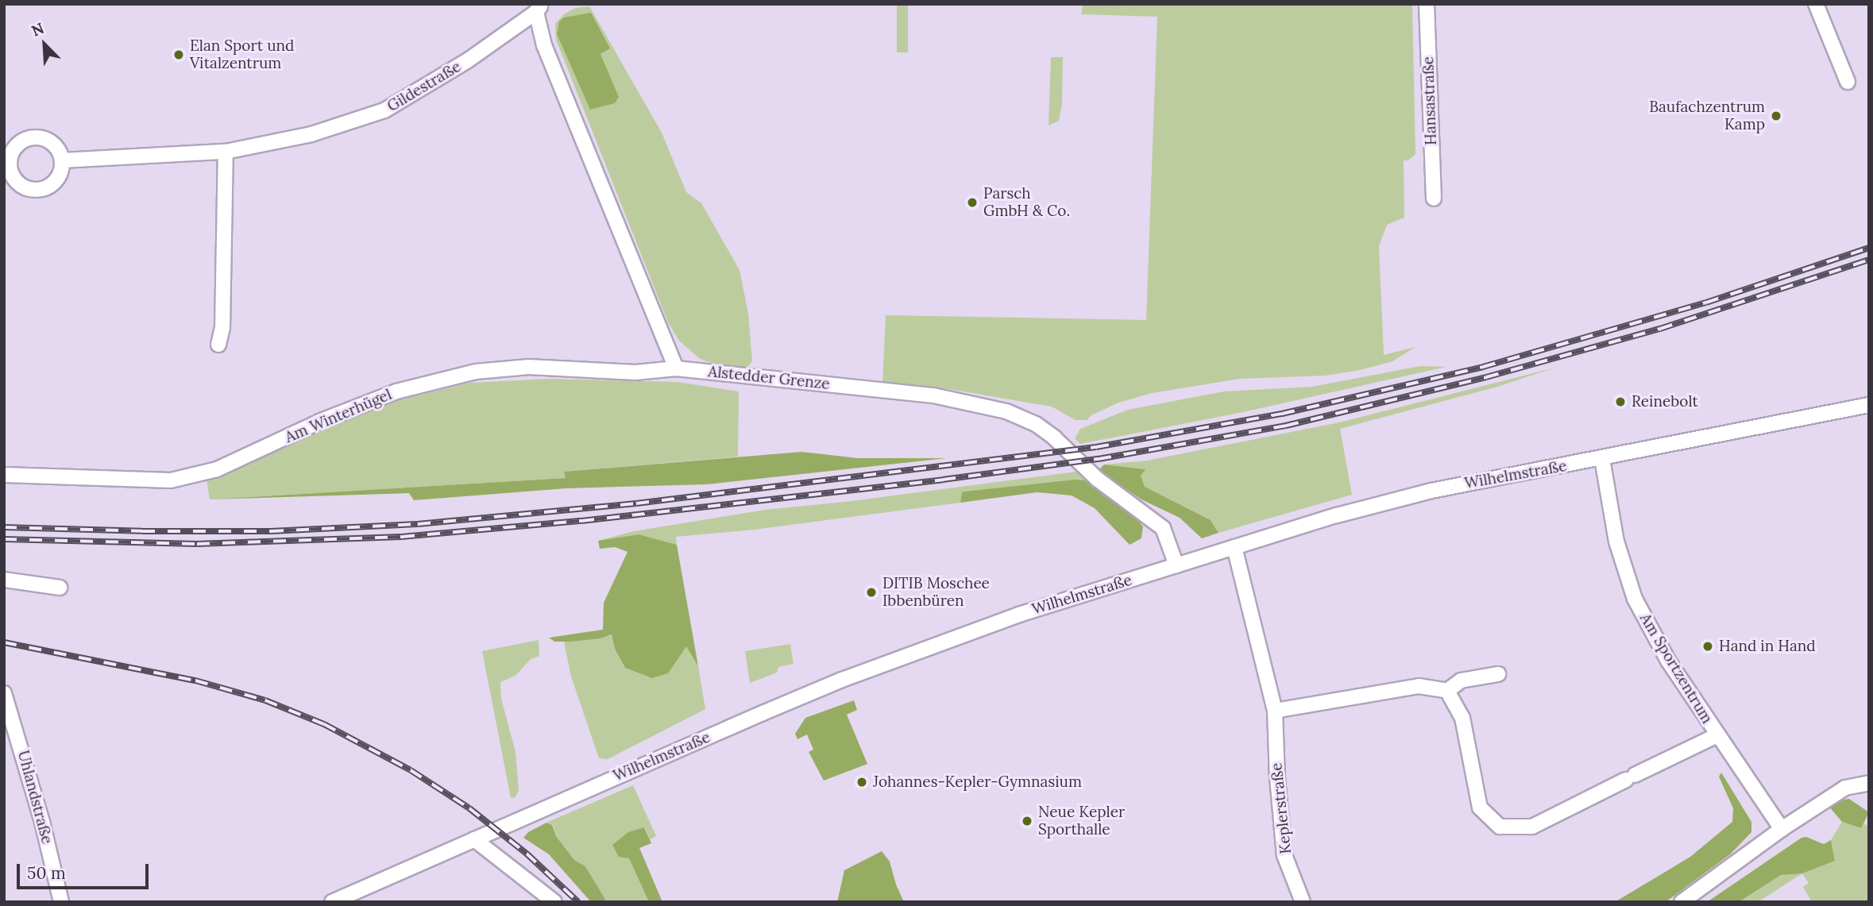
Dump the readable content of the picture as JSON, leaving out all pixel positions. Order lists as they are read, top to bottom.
{
  "streets": {
    "street": [
      "Gildestraße",
      "Hansastraße",
      "Alstedder Grenze",
      "Am Winterhügel",
      "Wilhelmstraße",
      "Am Sportzentrum",
      "Uhlandstraße",
      "Keplerstraße"
    ]
  },
  "crossings": [
    ["Alstedder Grenze", "Am Winterhügel"],
    ["Alstedder Grenze", "Wilhelmstraße"],
    ["Wilhelmstraße", "Am Sportzentrum"],
    ["Wilhelmstraße", "Keplerstraße"]
  ],
  "places": [
    "Elan Sport und Vitalzentrum",
    "Baufachzentrum Kamp",
    "Parsch GmbH & Co.",
    "Reinebolt",
    "DITIB Moschee Ibbenbüren",
    "Hand in Hand",
    "Johannes-Kepler-Gymnasium",
    "Neue Kepler Sporthalle"
  ],
  "scale_bar": "50 m",
  "north": "top left"
}
